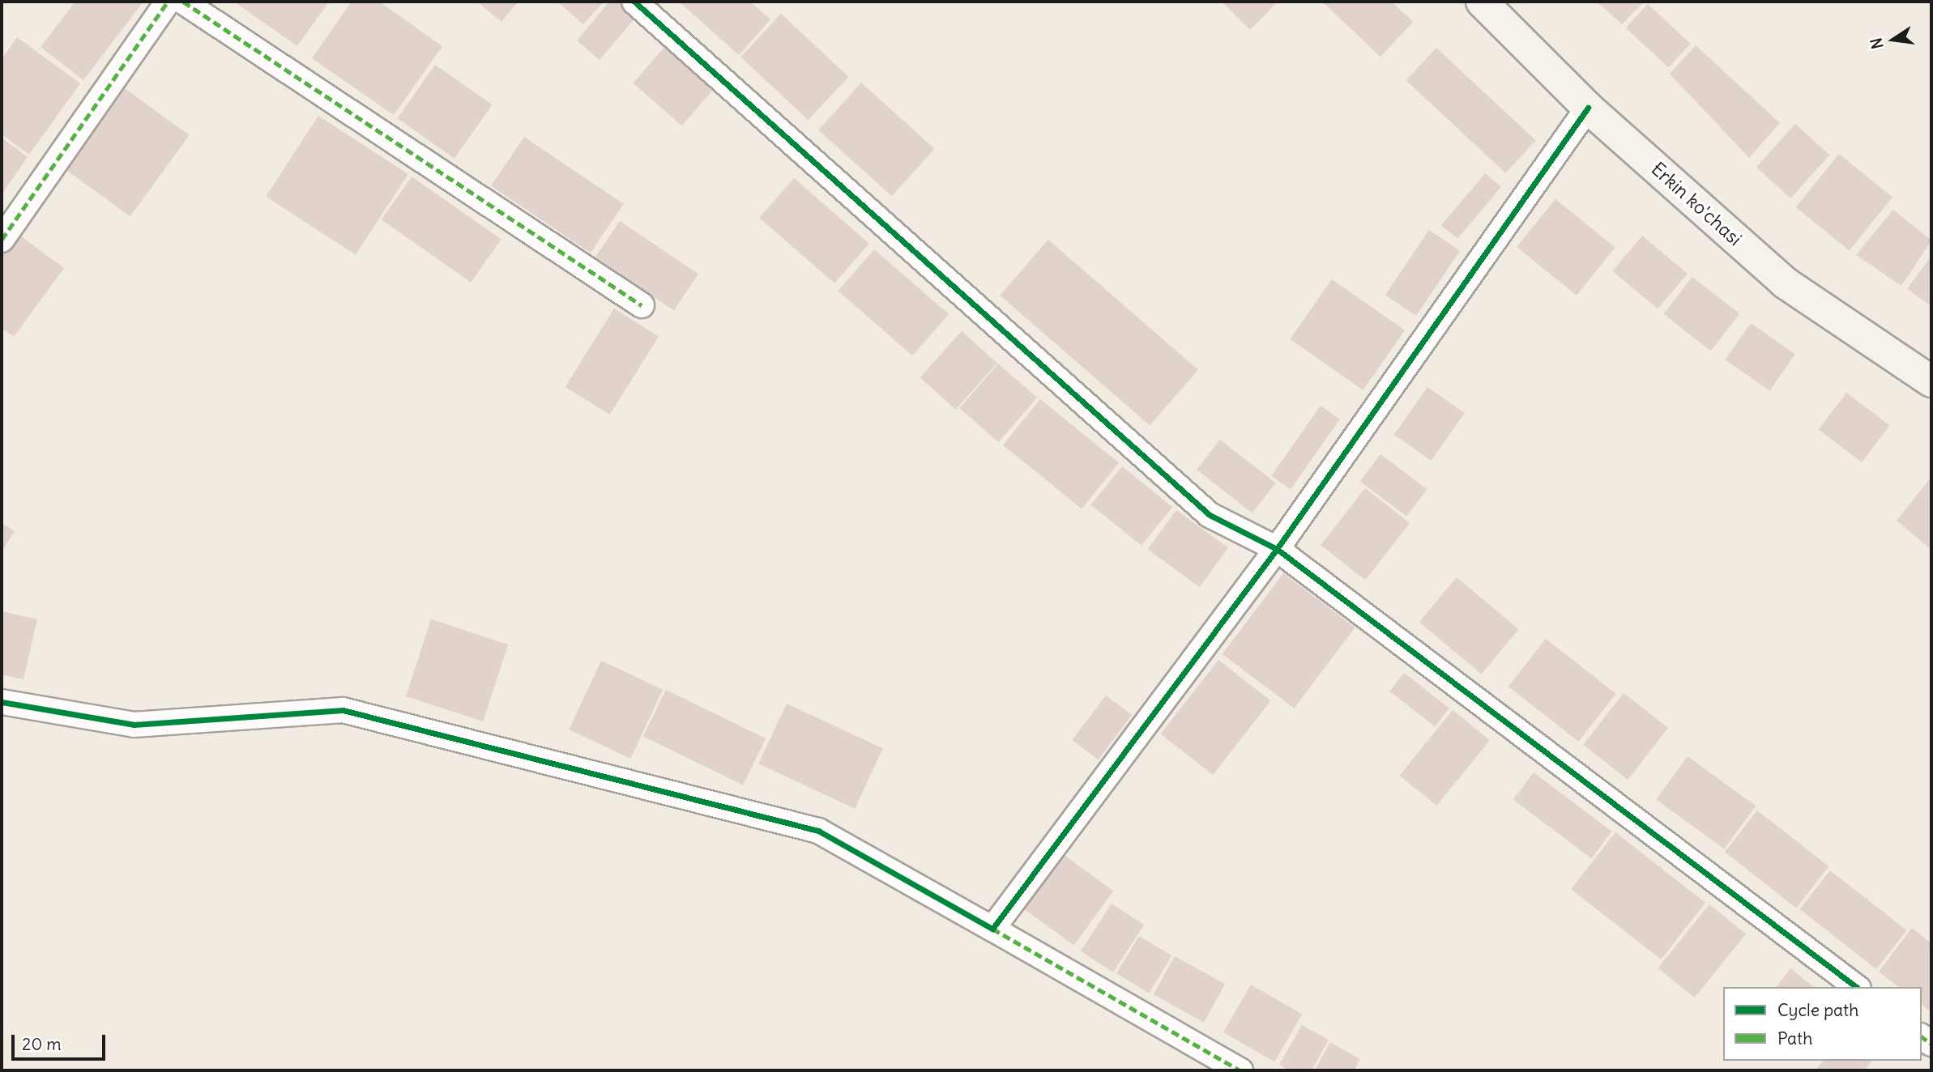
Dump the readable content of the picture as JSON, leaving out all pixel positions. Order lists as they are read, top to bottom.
{
  "streets": {
    "main road": ["Erkin ko'chasi"]
  },
  "legend": ["Cycle path", "Path"],
  "scale_bar": "20 m",
  "north": "left"
}
